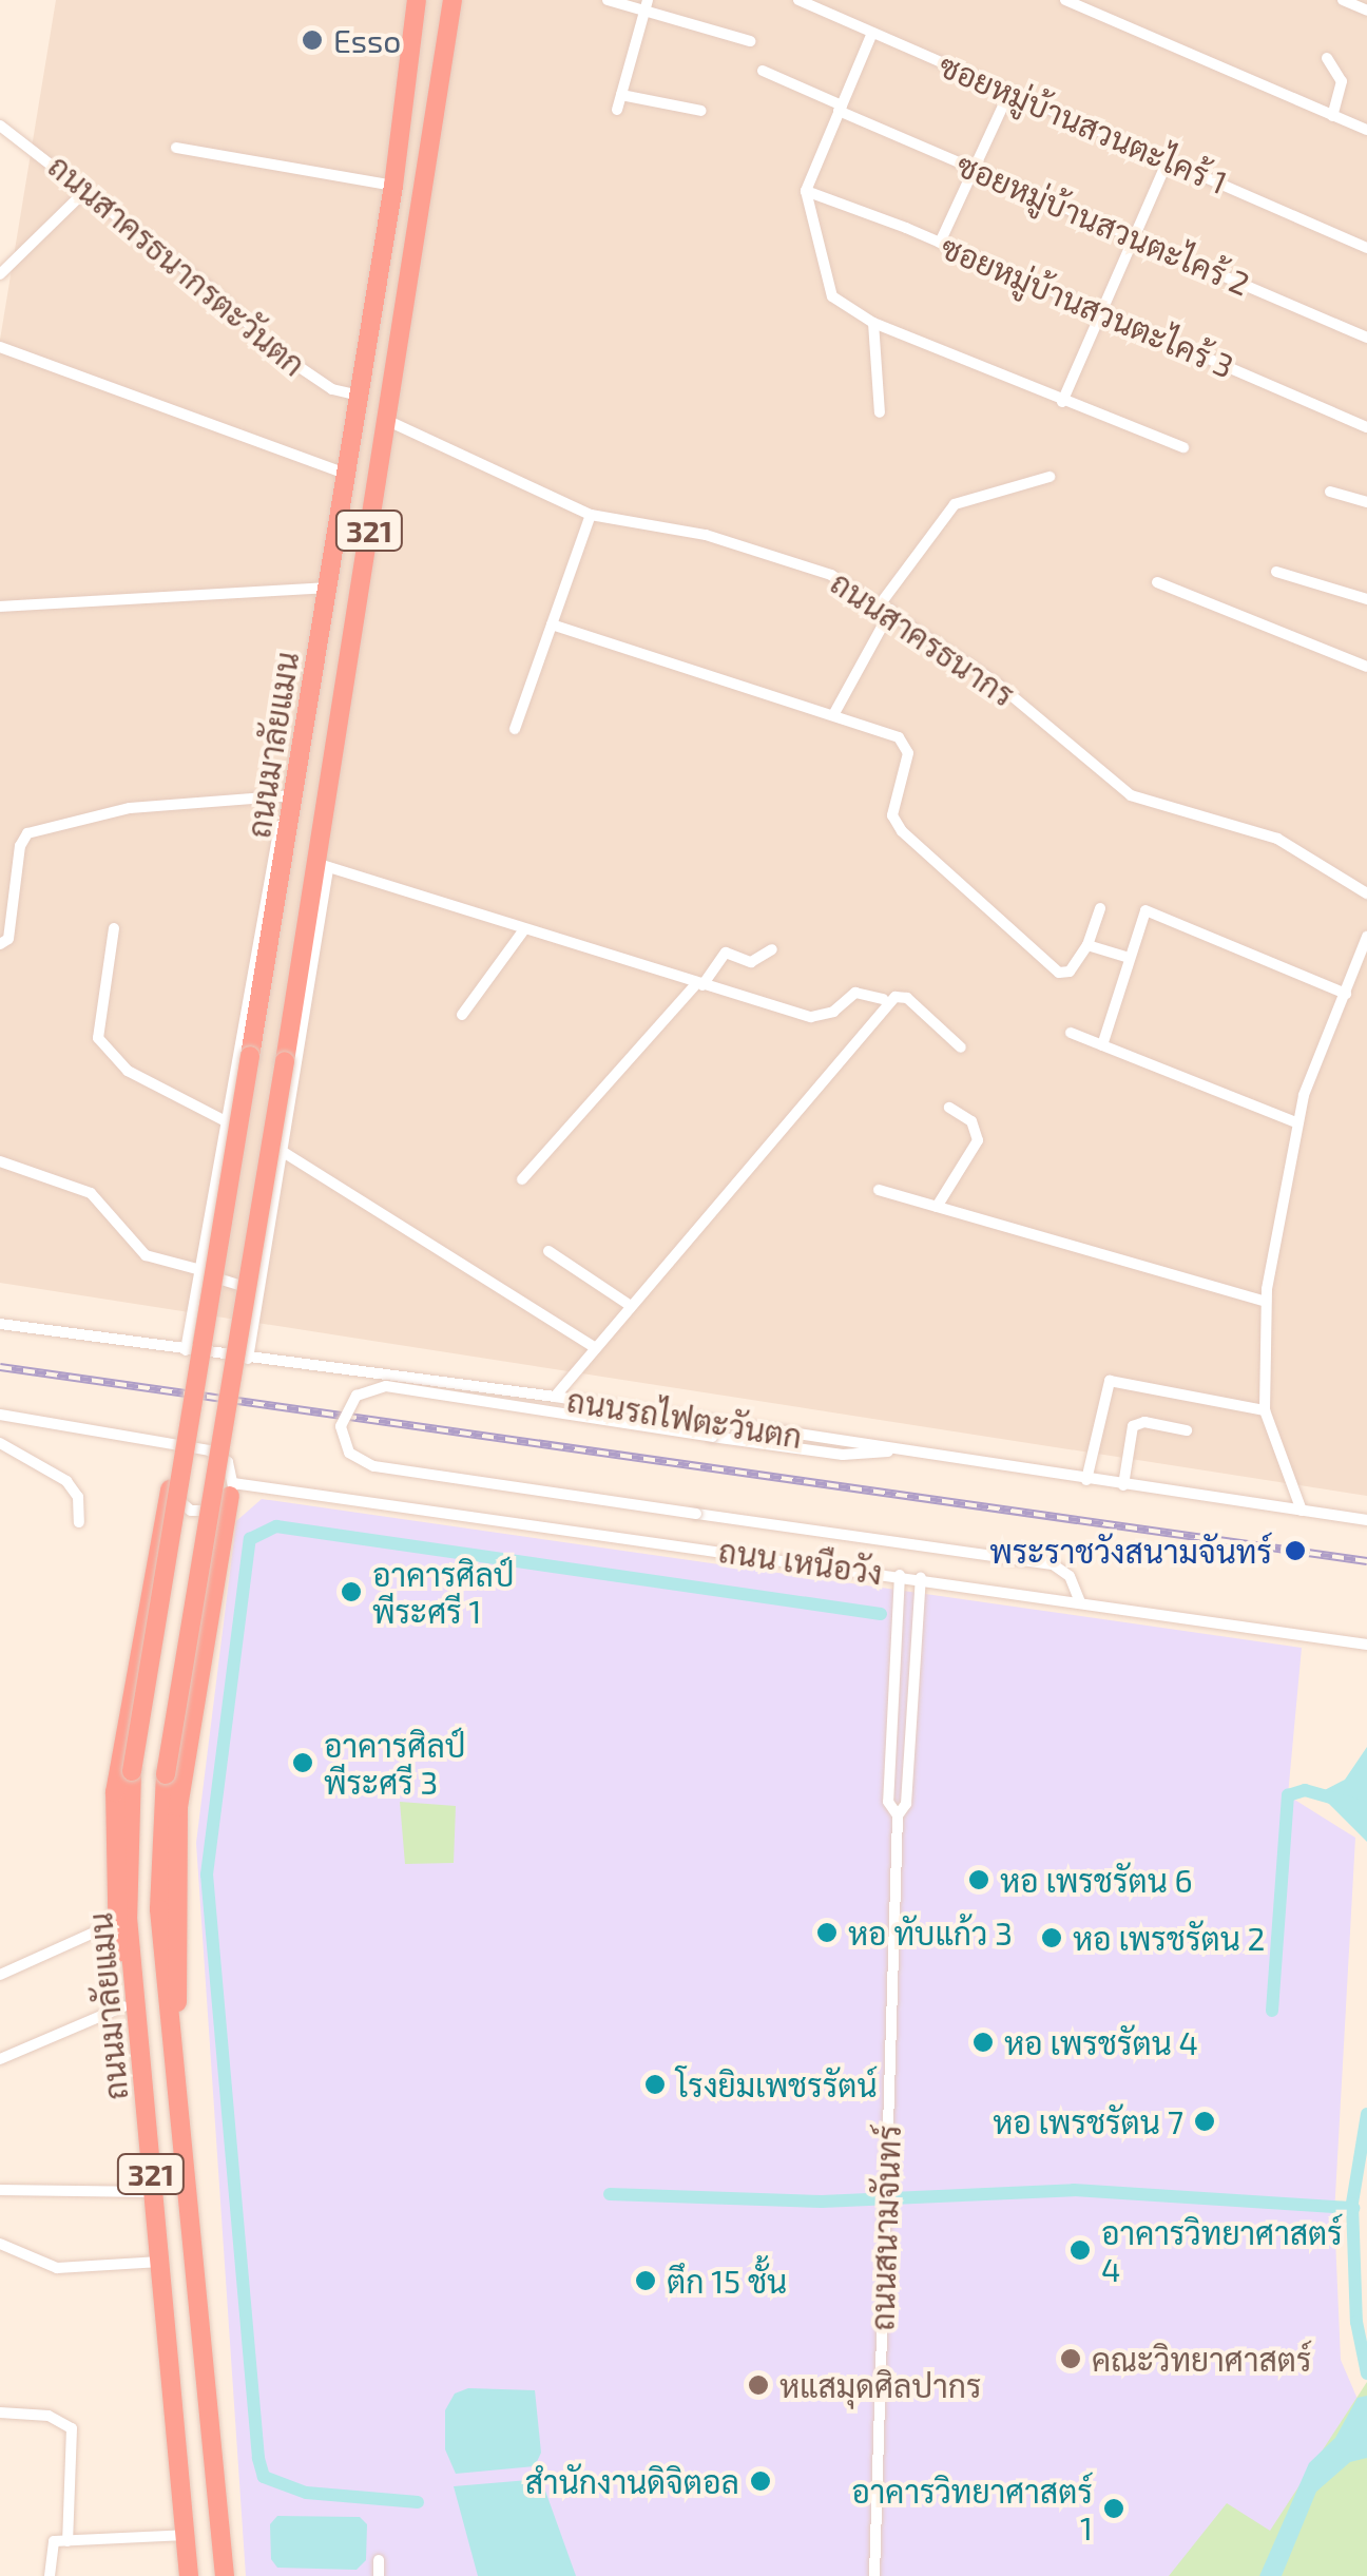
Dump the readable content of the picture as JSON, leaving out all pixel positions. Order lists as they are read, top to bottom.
{
  "streets": {
    "highway": ["321", "ถนนมาลัยแมน"],
    "street": [
      "ซอยหมู่บ้านสวนตะไคร้ 1",
      "ซอยหมู่บ้านสวนตะไคร้ 2",
      "ถนนสาครธนากรตะวันตก",
      "ซอยหมู่บ้านสวนตะไคร้ 3",
      "ถนนสาครธนากร",
      "ถนนรถไฟตะวันตก",
      "ถนน เหนือวัง",
      "ถนนสนามจันทร์"
    ]
  },
  "crossings": [
    ["ถนนสาครธนากรตะวันตก", "ถนนมาลัยแมน"],
    ["ถนนสาครธนากร", "ถนนมาลัยแมน"],
    ["ถนน เหนือวัง", "ถนนสนามจันทร์"]
  ],
  "places": [
    "Esso",
    "พระราชวังสนามจันทร์",
    "อาคารศิลป์ พีระศรี 1",
    "อาคารศิลป์ พีระศรี 3",
    "หอ เพรชรัตน 6",
    "หอ ทับแก้ว 3",
    "หอ เพรชรัตน 2",
    "หอ เพรชรัตน 4",
    "โรงยิมเพชรรัตน์",
    "หอ เพรชรัตน 7",
    "อาคารวิทยาศาสตร์ 4",
    "ตึก 15 ชั้น",
    "คณะวิทยาศาสตร์",
    "หแสมุดศิลปากร",
    "สำนักงานดิจิตอล",
    "อาคารวิทยาศาสตร์ 1"
  ]
}
